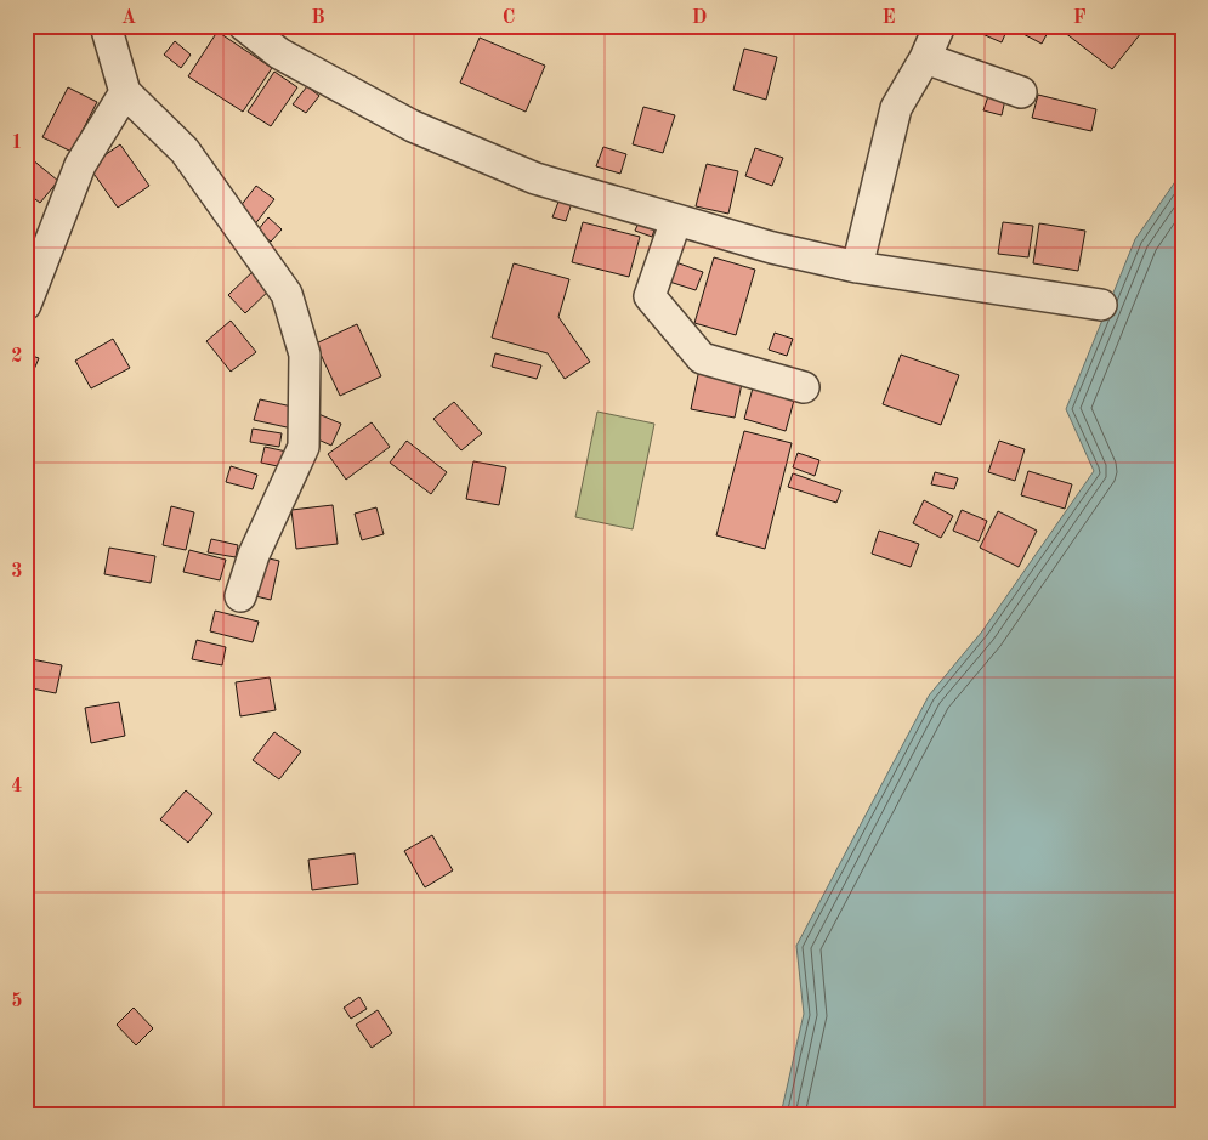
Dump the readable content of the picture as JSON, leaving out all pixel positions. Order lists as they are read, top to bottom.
{
  "grid": {
    "columns": [
      "A",
      "B",
      "C",
      "D",
      "E",
      "F"
    ],
    "rows": [
      "1",
      "2",
      "3",
      "4",
      "5"
    ]
  }
}
